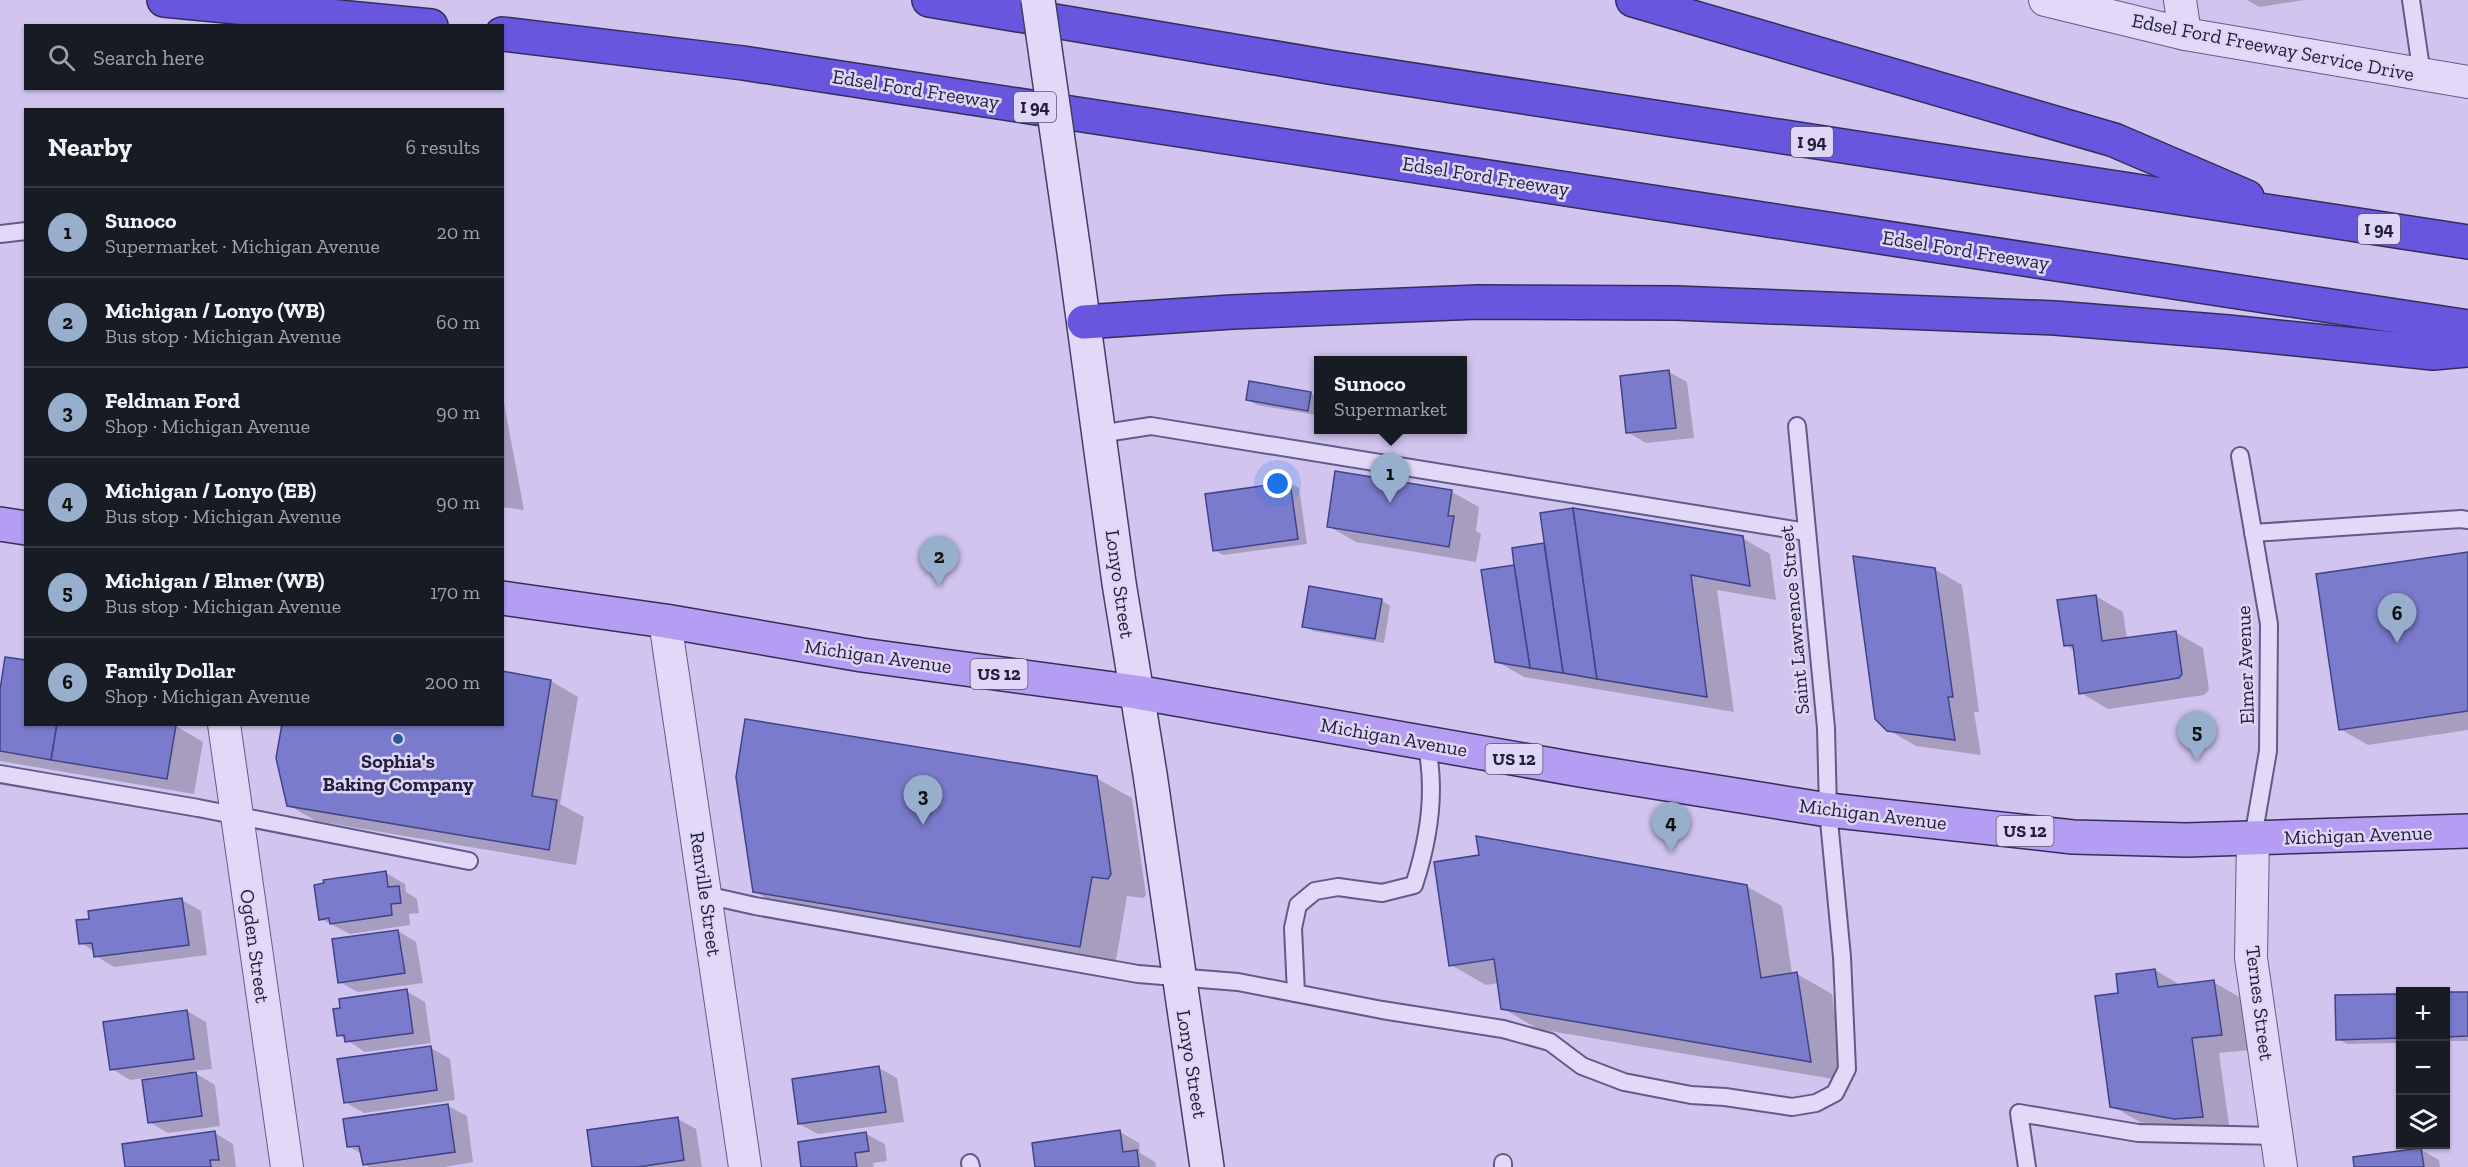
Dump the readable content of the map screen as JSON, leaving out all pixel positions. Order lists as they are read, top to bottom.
{
  "streets": {
    "highway": ["Edsel Ford Freeway", "I 94"],
    "main road": ["Michigan Avenue", "US 12"],
    "street": [
      "Edsel Ford Freeway Service Drive",
      "Lonyo Street",
      "Renville Street",
      "Ogden Street",
      "Ternes Street"
    ],
    "lane": ["Saint Lawrence Street", "Elmer Avenue"]
  },
  "crossings": [
    ["Lonyo Street", "Saint Lawrence Street"],
    ["Lonyo Street", "Michigan Avenue"],
    ["Saint Lawrence Street", "Michigan Avenue"],
    ["Saint Lawrence Street", "Renville Street"],
    ["Michigan Avenue", "Elmer Avenue"],
    ["Michigan Avenue", "Renville Street"],
    ["Michigan Avenue", "Ternes Street"],
    ["Elmer Avenue", "Ternes Street"]
  ],
  "places": ["Sophia's Baking Company"],
  "page": {
    "search": "Search here",
    "heading": ["Nearby", "6 results"],
    "list": [
      {
        "mark": "1",
        "name": "Sunoco",
        "note": "Supermarket · Michigan Avenue",
        "value": "20 m"
      },
      {
        "mark": "2",
        "name": "Michigan / Lonyo (WB)",
        "note": "Bus stop · Michigan Avenue",
        "value": "60 m"
      },
      {
        "mark": "3",
        "name": "Feldman Ford",
        "note": "Shop · Michigan Avenue",
        "value": "90 m"
      },
      {
        "mark": "4",
        "name": "Michigan / Lonyo (EB)",
        "note": "Bus stop · Michigan Avenue",
        "value": "90 m"
      },
      {
        "mark": "5",
        "name": "Michigan / Elmer (WB)",
        "note": "Bus stop · Michigan Avenue",
        "value": "170 m"
      },
      {
        "mark": "6",
        "name": "Family Dollar",
        "note": "Shop · Michigan Avenue",
        "value": "200 m"
      }
    ],
    "popup": ["Sunoco", "Supermarket"],
    "pins": [
      "1",
      "2",
      "6",
      "5",
      "3",
      "4"
    ],
    "map_buttons": ["+", "−"]
  }
}
